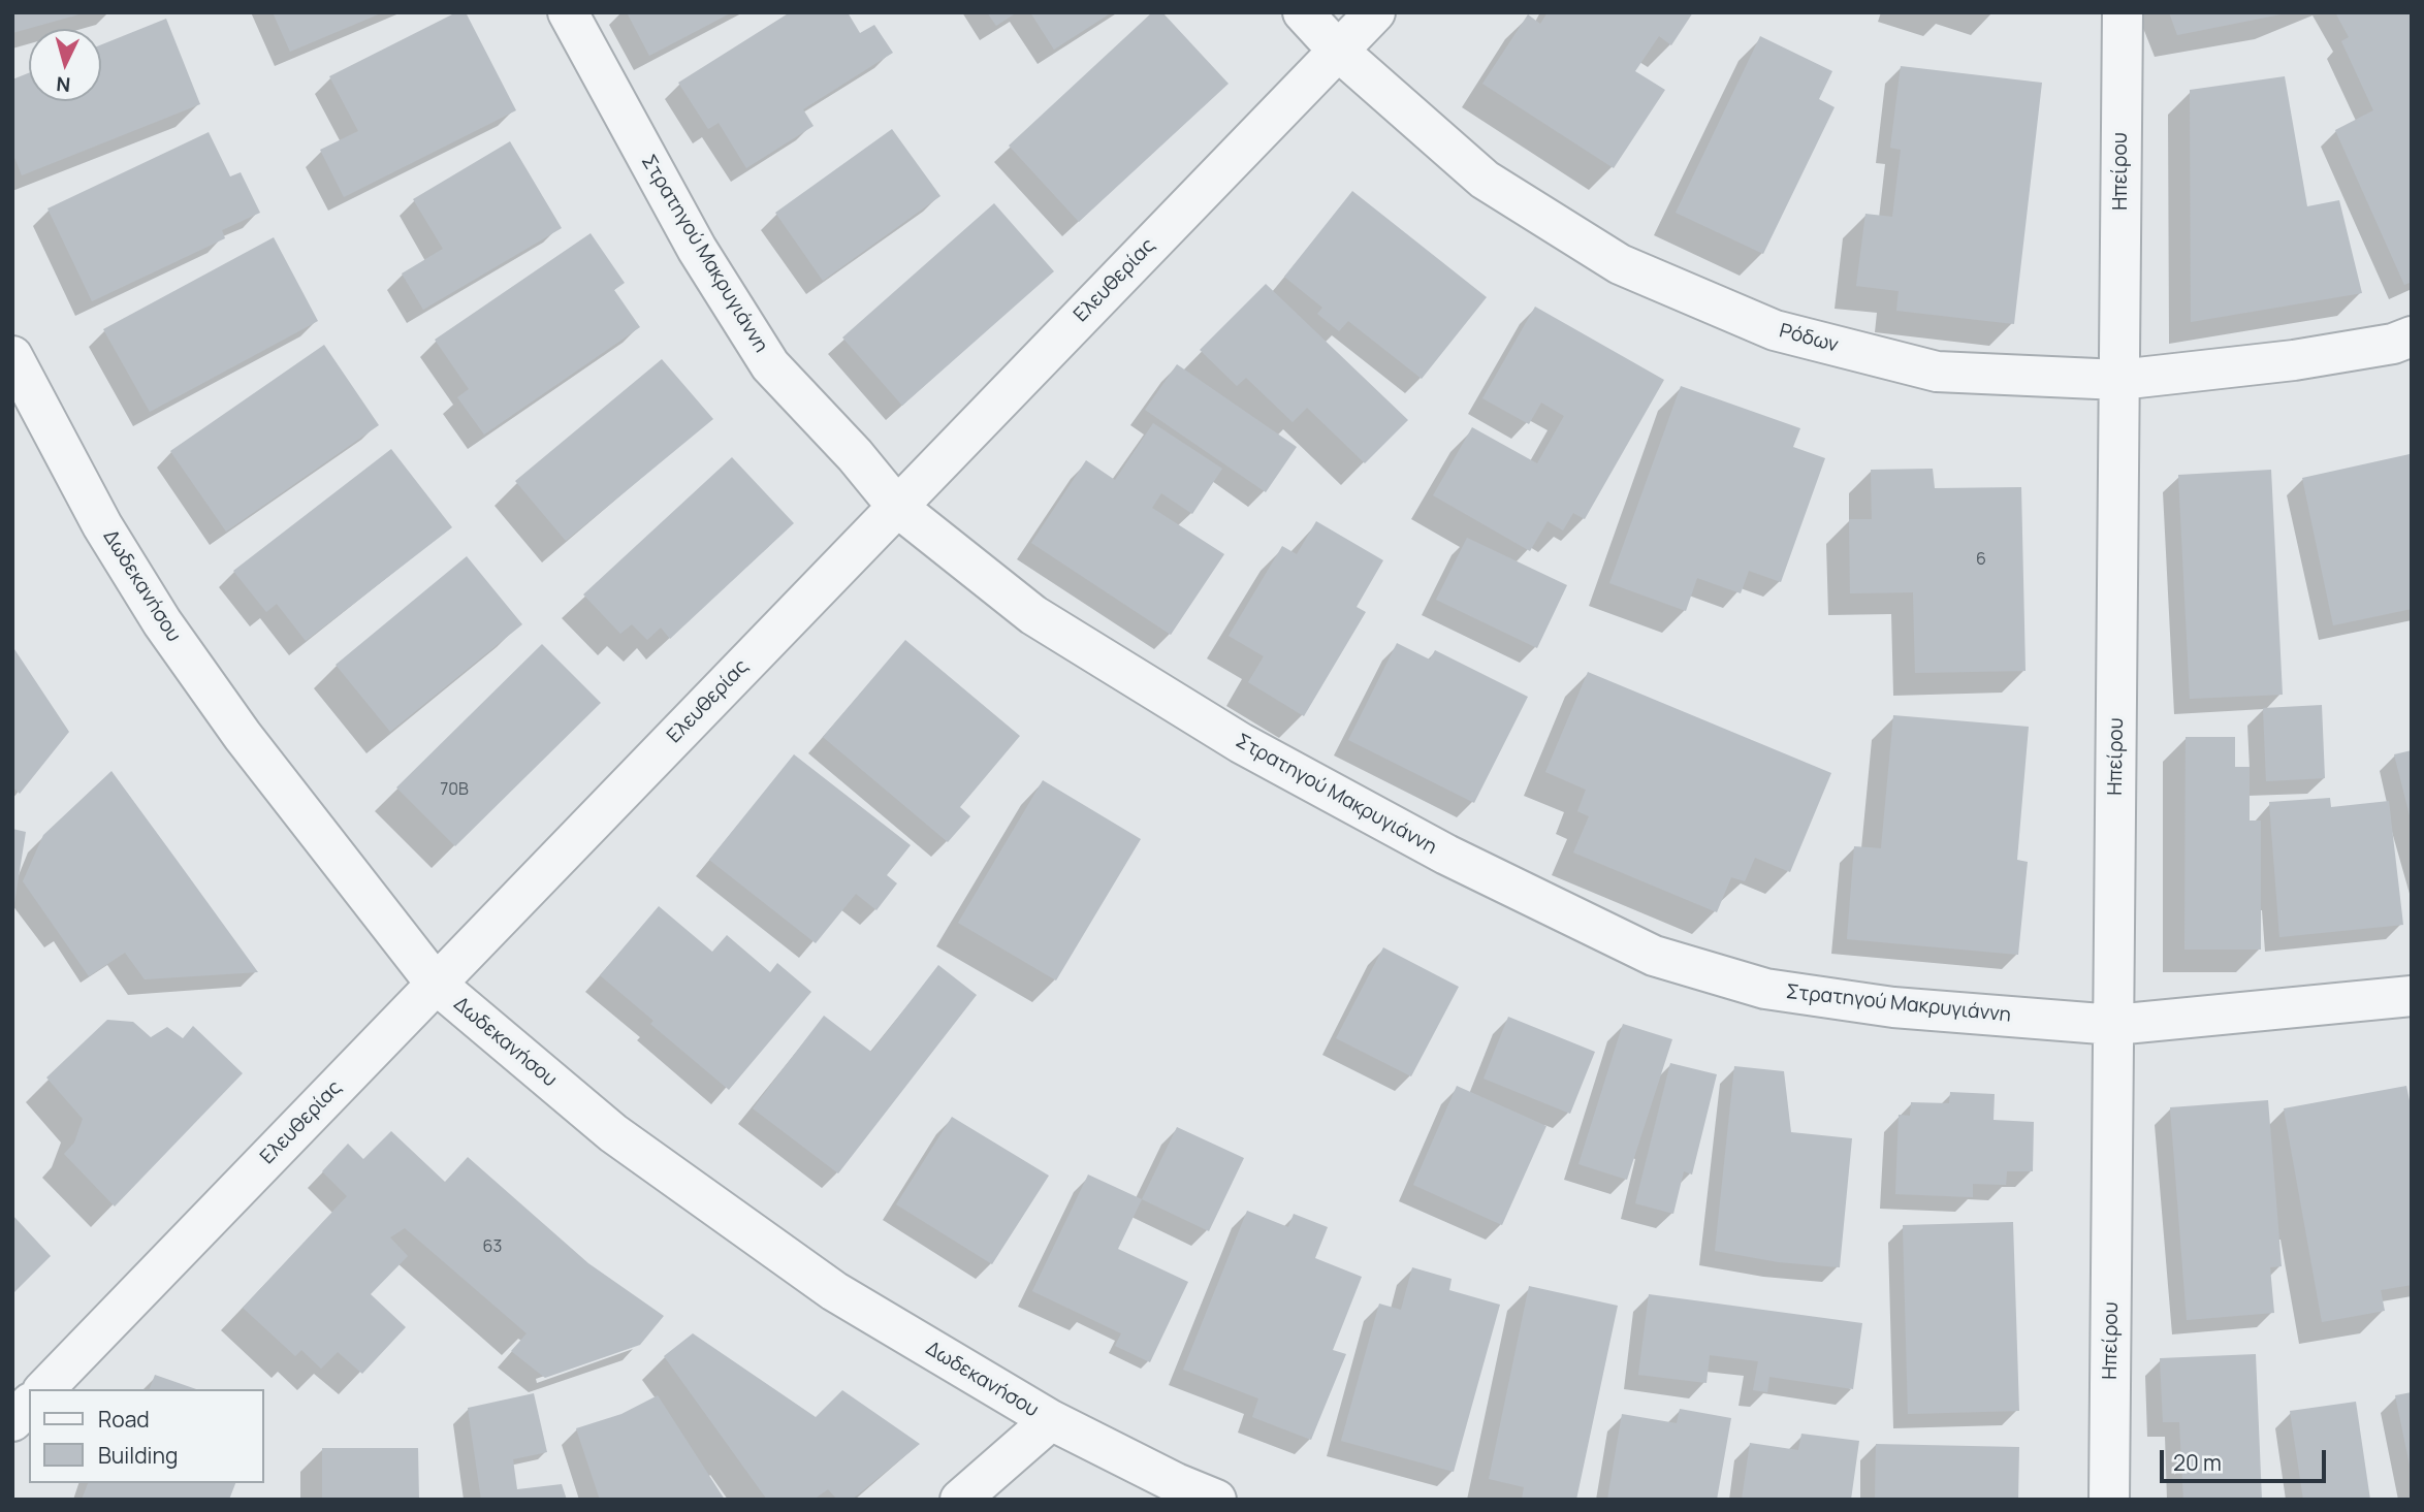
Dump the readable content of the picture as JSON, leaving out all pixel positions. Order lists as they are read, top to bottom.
{
  "streets": {
    "street": [
      "Ηπείρου",
      "Στρατηγού Μακρυγιάννη",
      "Ελευθερίας",
      "Ρόδων",
      "Δωδεκανήσου"
    ]
  },
  "crossings": [
    ["Ηπείρου", "Στρατηγού Μακρυγιάννη"],
    ["Ηπείρου", "Ρόδων"],
    ["Στρατηγού Μακρυγιάννη", "Ελευθερίας"],
    ["Ελευθερίας", "Ρόδων"],
    ["Ελευθερίας", "Δωδεκανήσου"]
  ],
  "house_numbers": ["6", "70Β", "63"],
  "legend": ["Road", "Building"],
  "scale_bar": "20 m",
  "north": "bottom"
}
